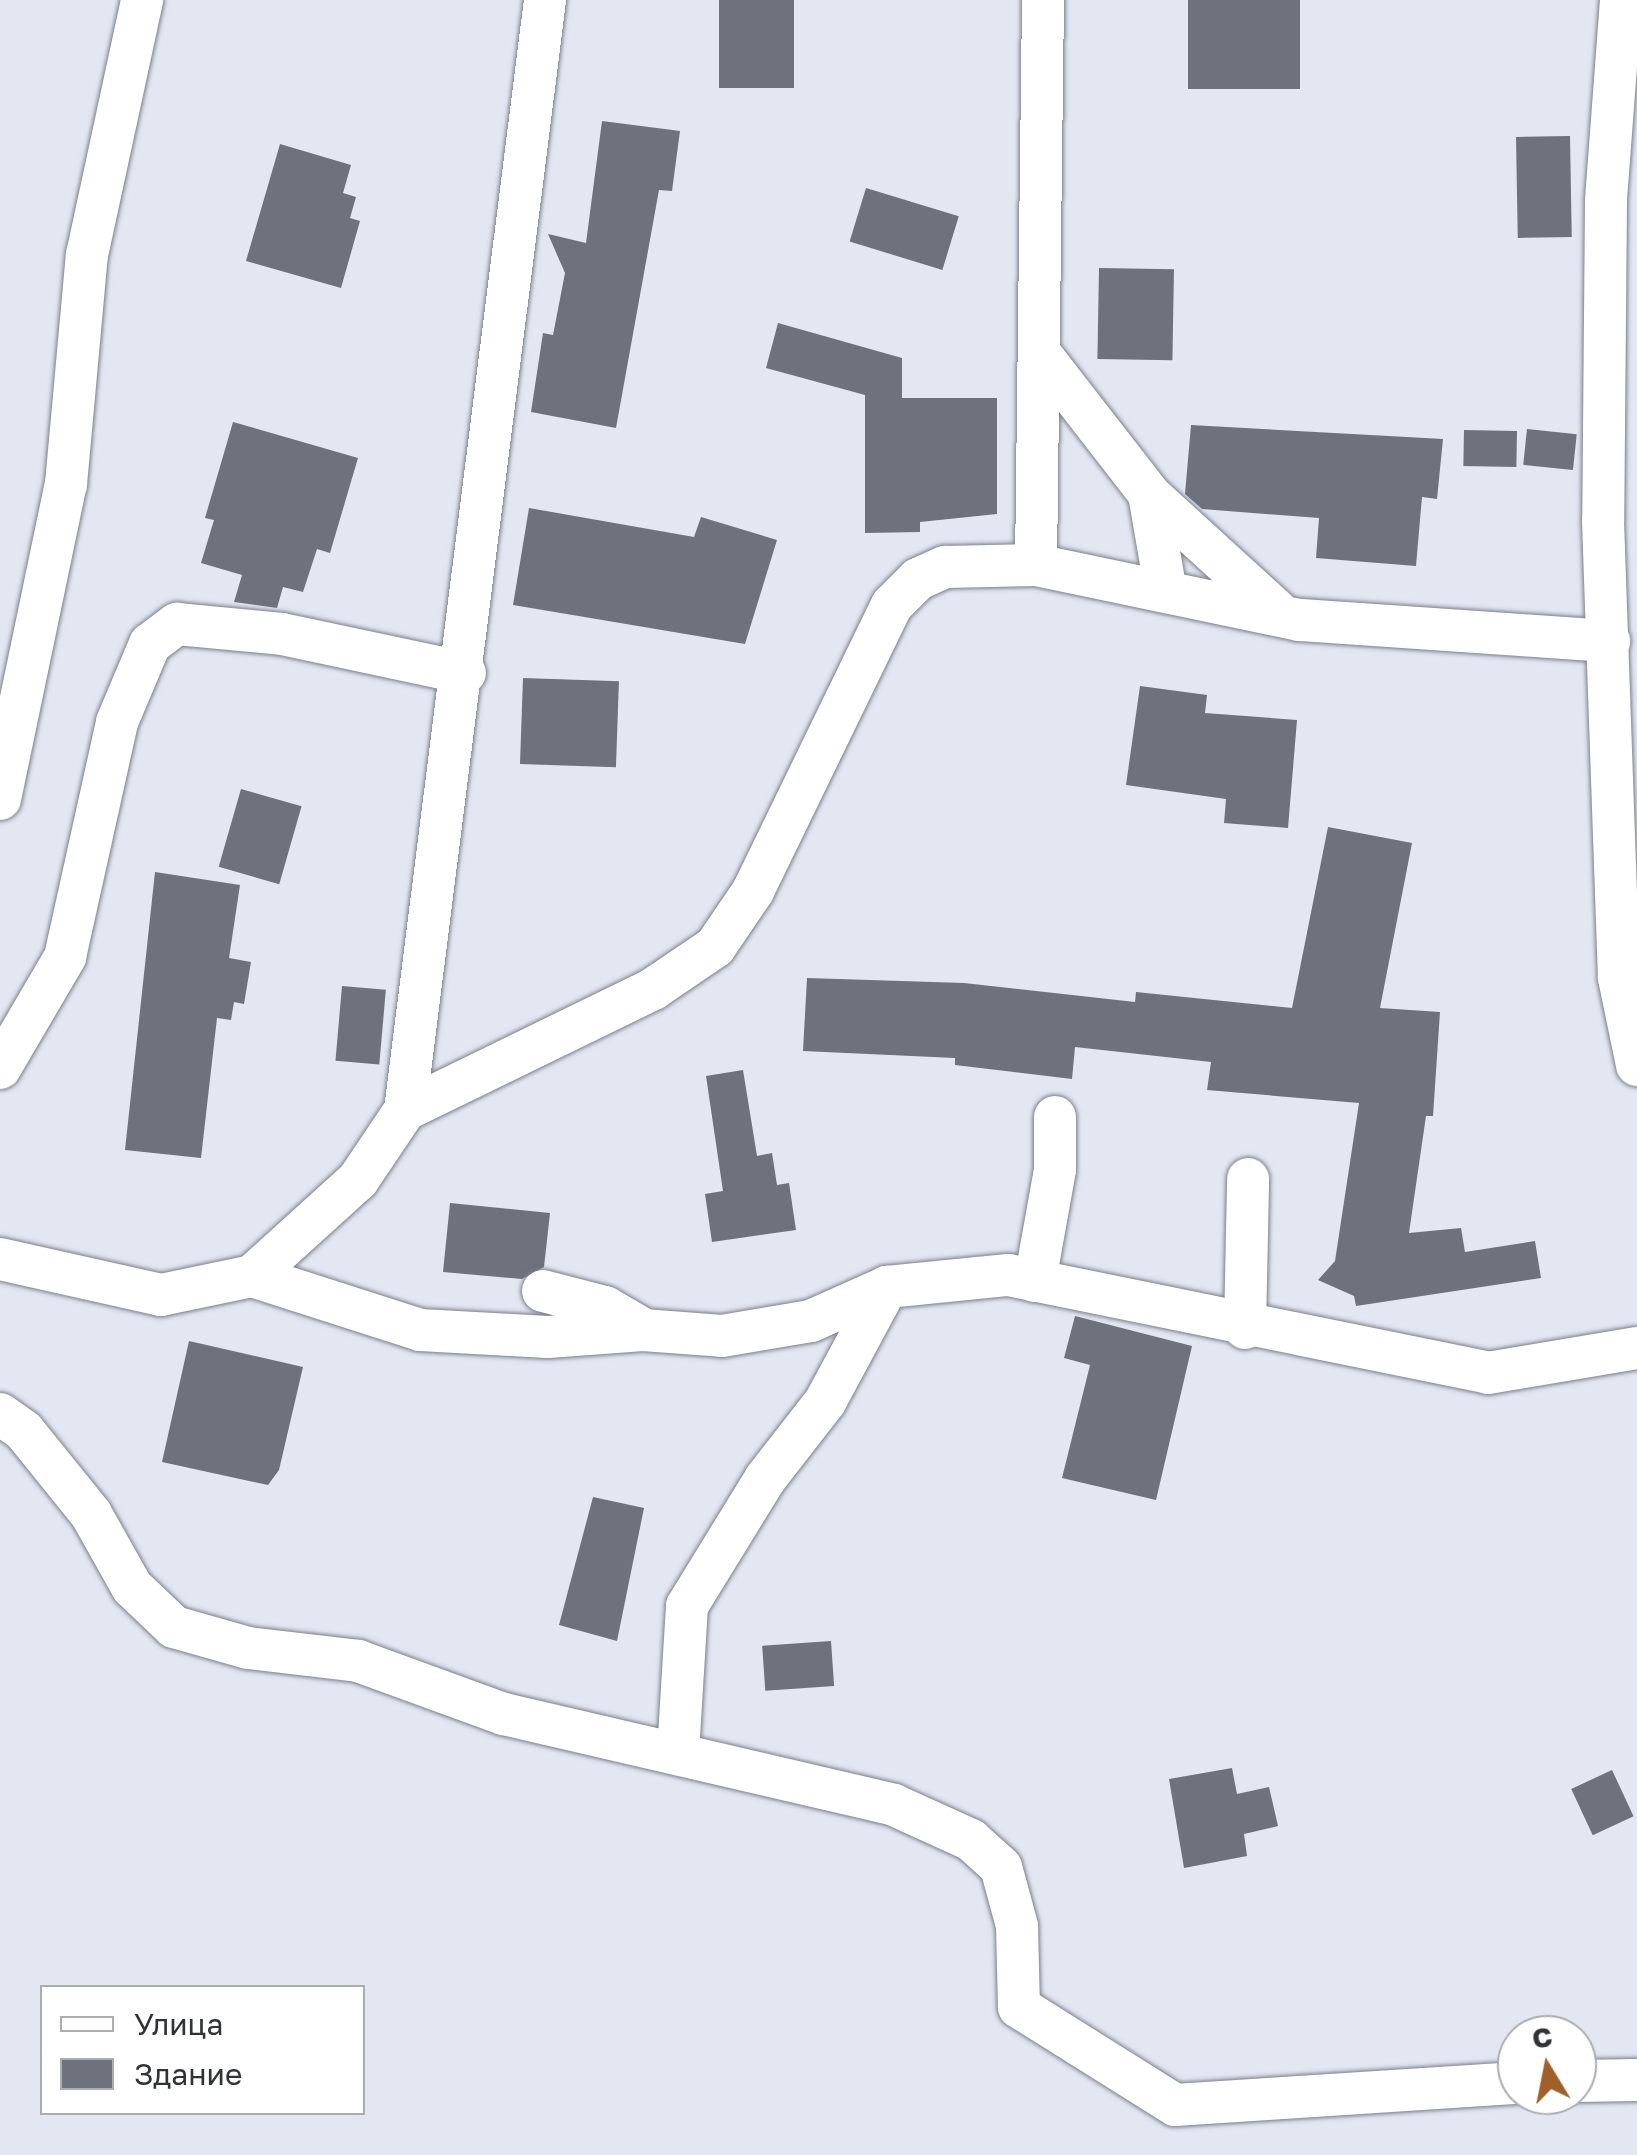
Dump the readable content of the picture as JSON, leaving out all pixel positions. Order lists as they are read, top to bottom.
{
  "legend": ["Улица", "Здание"],
  "north": "top"
}
